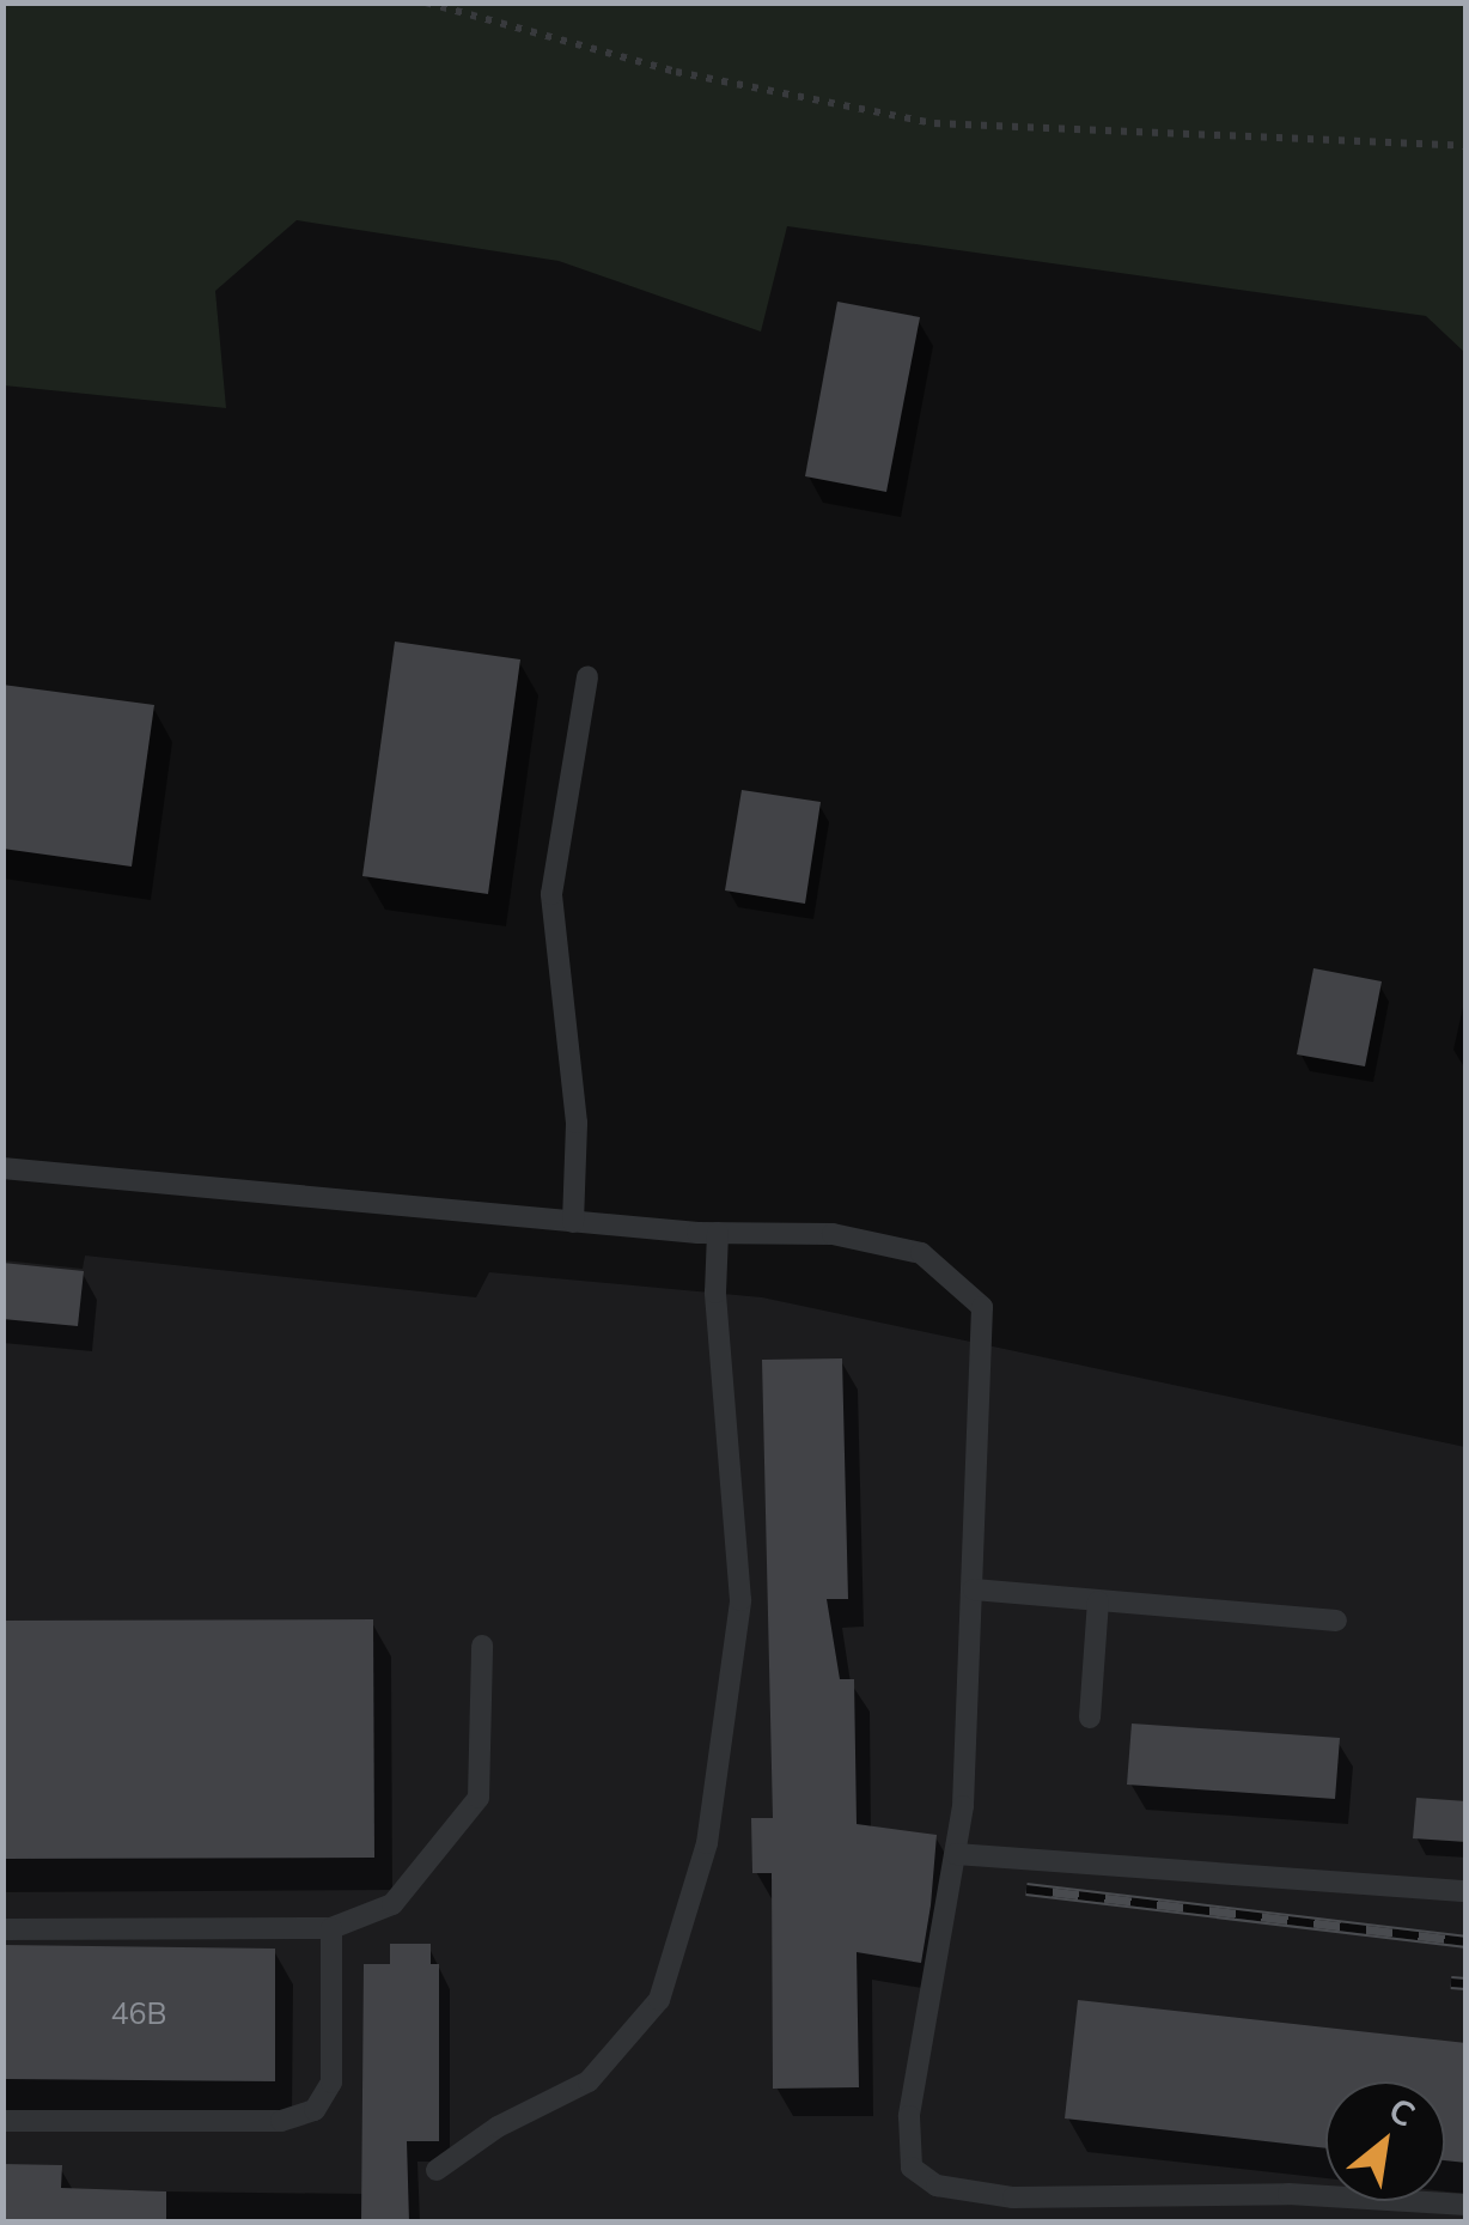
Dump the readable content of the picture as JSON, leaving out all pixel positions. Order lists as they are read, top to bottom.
{
  "house_numbers": ["46В"],
  "north": "top right"
}
